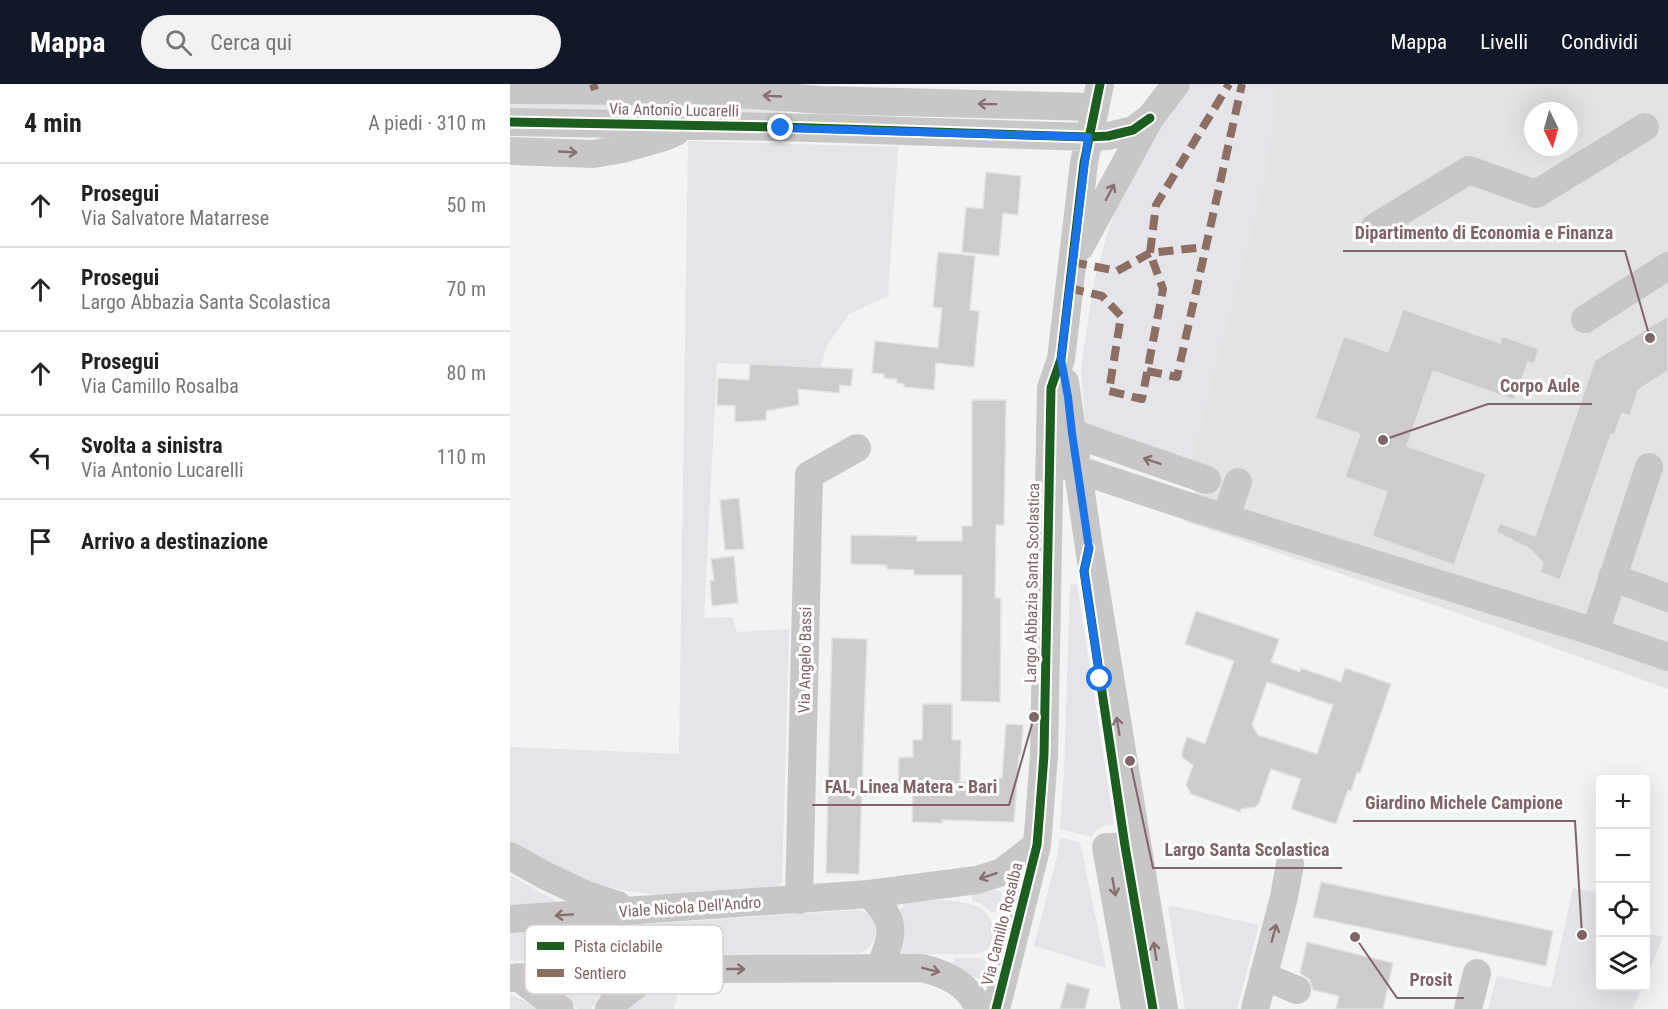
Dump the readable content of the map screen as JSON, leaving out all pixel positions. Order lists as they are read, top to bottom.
{
  "streets": {
    "street": [
      "Via Antonio Lucarelli",
      "Largo Abbazia Santa Scolastica",
      "Via Angelo Bassi",
      "Viale Nicola Dell'Andro",
      "Via Camillo Rosalba"
    ]
  },
  "crossings": [
    ["Largo Abbazia Santa Scolastica", "Viale Nicola Dell'Andro"],
    ["Largo Abbazia Santa Scolastica", "Via Camillo Rosalba"],
    ["Via Angelo Bassi", "Viale Nicola Dell'Andro"],
    ["Viale Nicola Dell'Andro", "Via Camillo Rosalba"]
  ],
  "one_way": ["Viale Nicola Dell'Andro"],
  "places": [
    "Dipartimento di Economia e Finanza",
    "Corpo Aule",
    "FAL, Linea Matera - Bari",
    "Largo Santa Scolastica",
    "Giardino Michele Campione",
    "Prosit"
  ],
  "legend": ["Pista ciclabile", "Sentiero"],
  "north": "bottom",
  "page": {
    "header": "Mappa",
    "search": "Cerca qui",
    "nav": ["Mappa", "Livelli", "Condividi"],
    "heading": ["4 min", "A piedi · 310 m"],
    "list": [
      ["Prosegui", "Via Salvatore Matarrese", "50 m"],
      ["Prosegui", "Largo Abbazia Santa Scolastica", "70 m"],
      ["Prosegui", "Via Camillo Rosalba", "80 m"],
      ["Svolta a sinistra", "Via Antonio Lucarelli", "110 m"],
      "Arrivo a destinazione"
    ],
    "map_buttons": ["+", "−"]
  }
}
